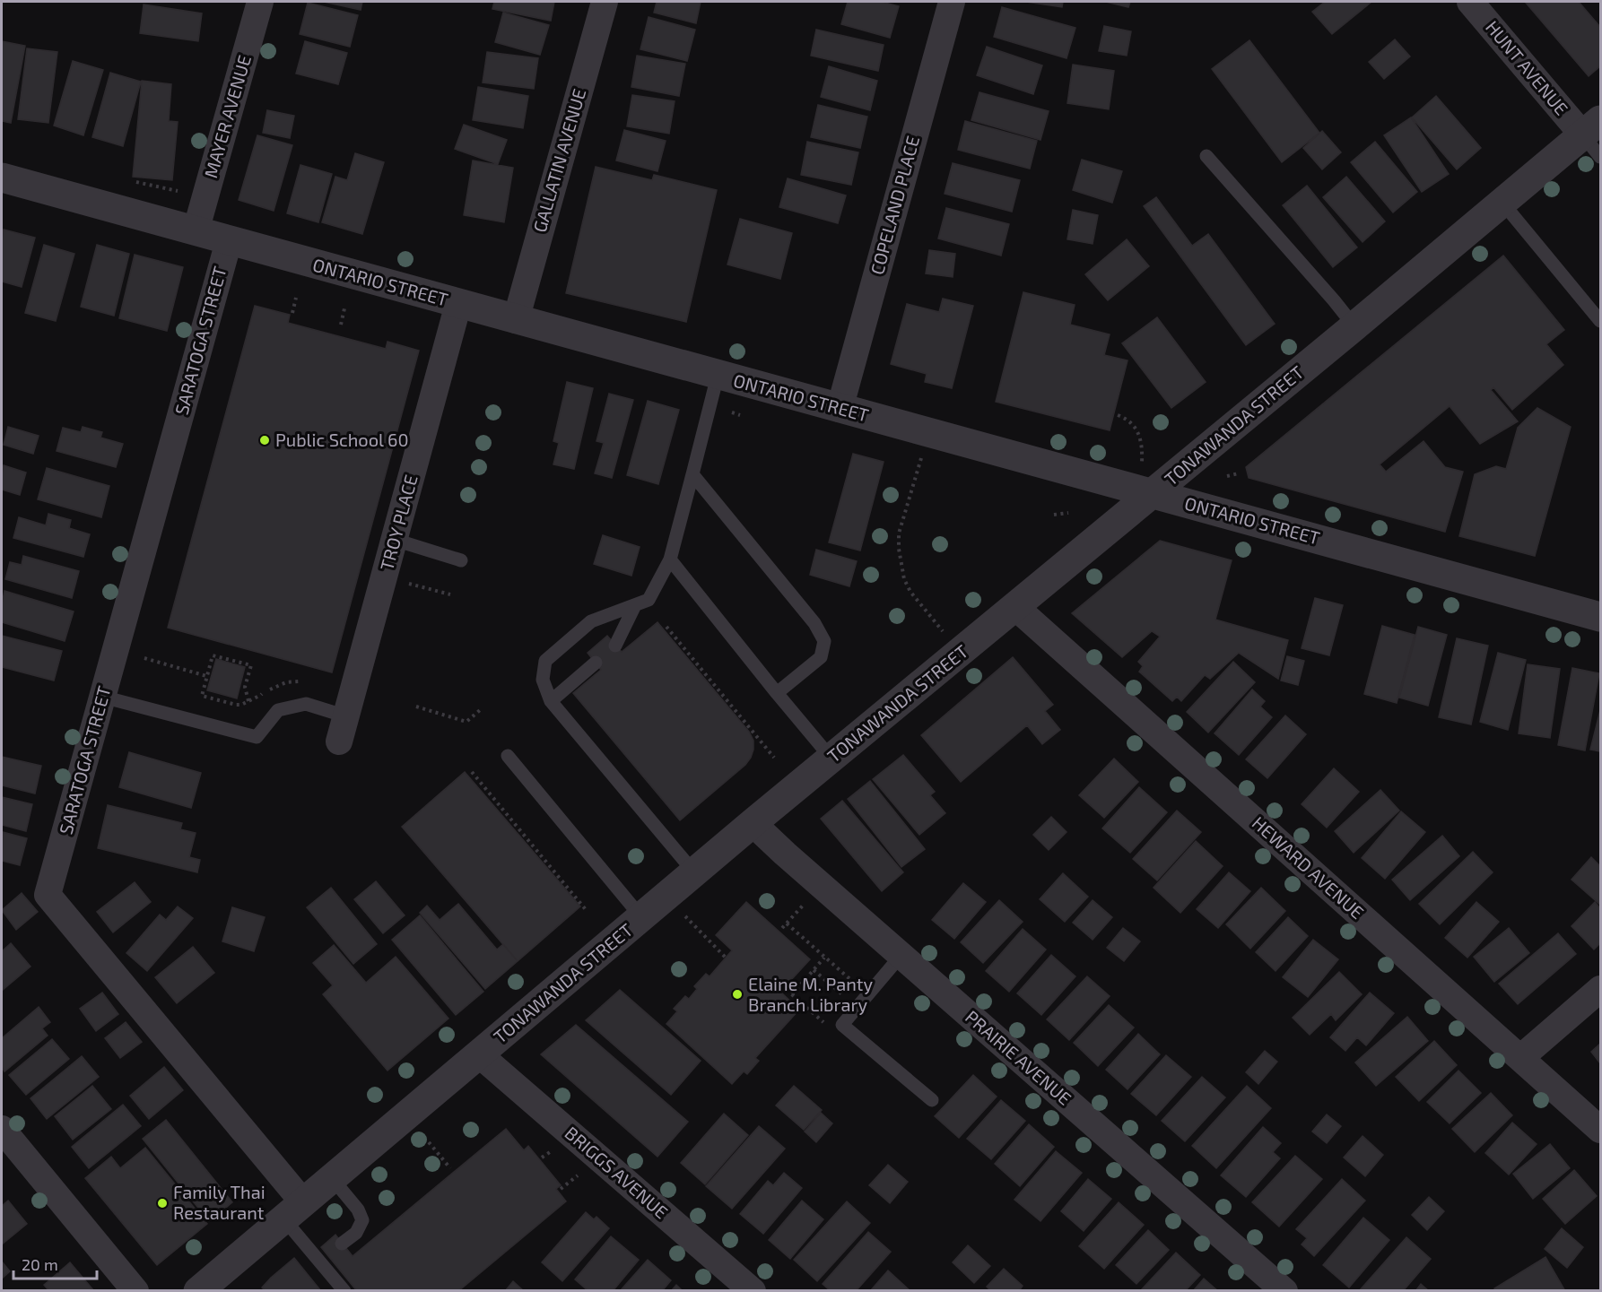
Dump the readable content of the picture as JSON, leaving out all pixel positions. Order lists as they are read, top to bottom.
{
  "streets": {
    "street": [
      "HUNT AVENUE",
      "MAYER AVENUE",
      "GALLATIN AVENUE",
      "COPELAND PLACE",
      "ONTARIO STREET",
      "SARATOGA STREET",
      "TONAWANDA STREET",
      "TROY PLACE",
      "HEWARD AVENUE",
      "PRAIRIE AVENUE",
      "BRIGGS AVENUE"
    ]
  },
  "crossings": [
    ["HUNT AVENUE", "TONAWANDA STREET"],
    ["MAYER AVENUE", "ONTARIO STREET"],
    ["GALLATIN AVENUE", "ONTARIO STREET"],
    ["COPELAND PLACE", "ONTARIO STREET"],
    ["ONTARIO STREET", "SARATOGA STREET"],
    ["ONTARIO STREET", "TONAWANDA STREET"],
    ["ONTARIO STREET", "TROY PLACE"],
    ["SARATOGA STREET", "TONAWANDA STREET"],
    ["TONAWANDA STREET", "HEWARD AVENUE"],
    ["TONAWANDA STREET", "PRAIRIE AVENUE"],
    ["TONAWANDA STREET", "BRIGGS AVENUE"]
  ],
  "places": ["Public School 60", "Elaine M. Panty Branch Library", "Family Thai Restaurant"],
  "scale_bar": "20 m"
}
